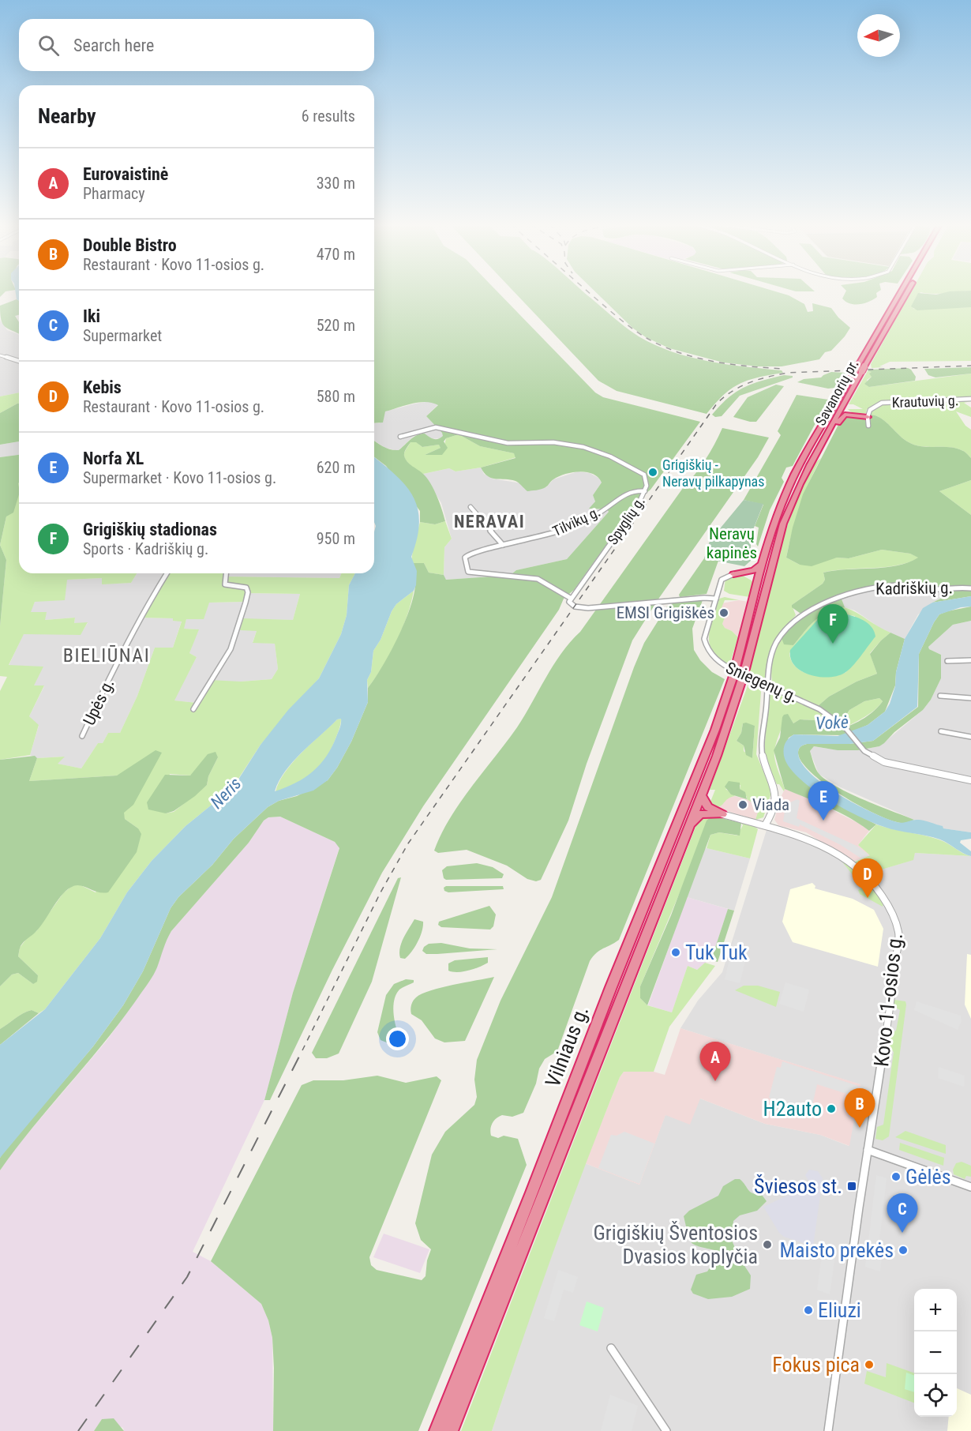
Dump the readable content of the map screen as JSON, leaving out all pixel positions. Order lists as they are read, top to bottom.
{
  "streets": {
    "highway": ["Savanorių pr.", "Vilniaus g."],
    "street": [
      "Krautuvių g.",
      "Spyglių g.",
      "Tilvikų g.",
      "Kadriškių g.",
      "Sniegenų g.",
      "Upės g.",
      "Kovo 11-osios g."
    ]
  },
  "crossings": [
    ["Savanorių pr.", "Vilniaus g."],
    ["Spyglių g.", "Tilvikų g."],
    ["Kadriškių g.", "Sniegenų g."],
    ["Kadriškių g.", "Kovo 11-osios g."]
  ],
  "districts": ["NERAVAI", "BIELIŪNAI"],
  "water": ["Vokė", "Neris"],
  "parks": ["Neravų kapinės"],
  "places": {
    "other": [
      "Grigiškių - Neravų pilkapynas",
      "EMSI Grigiškės",
      "Viada",
      "Tuk Tuk",
      "H2auto",
      "Gėlės",
      "Grigiškių Šventosios Dvasios koplyčia",
      "Maisto prekės",
      "Eliuzi",
      "Fokus pica"
    ],
    "transit": ["Šviesos st."]
  },
  "north": "left",
  "page": {
    "search": "Search here",
    "heading": ["Nearby", "6 results"],
    "list": [
      {
        "mark": "A",
        "name": "Eurovaistinė",
        "note": "Pharmacy",
        "value": "330 m"
      },
      {
        "mark": "B",
        "name": "Double Bistro",
        "note": "Restaurant · Kovo 11-osios g.",
        "value": "470 m"
      },
      {
        "mark": "C",
        "name": "Iki",
        "note": "Supermarket",
        "value": "520 m"
      },
      {
        "mark": "D",
        "name": "Kebis",
        "note": "Restaurant · Kovo 11-osios g.",
        "value": "580 m"
      },
      {
        "mark": "E",
        "name": "Norfa XL",
        "note": "Supermarket · Kovo 11-osios g.",
        "value": "620 m"
      },
      {
        "mark": "F",
        "name": "Grigiškių stadionas",
        "note": "Sports · Kadriškių g.",
        "value": "950 m"
      }
    ],
    "pins": [
      "F",
      "E",
      "D",
      "A",
      "B",
      "C"
    ],
    "map_buttons": ["+", "−"]
  }
}
